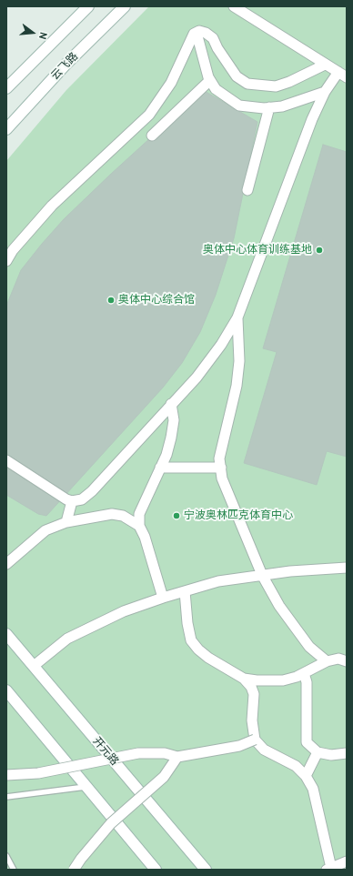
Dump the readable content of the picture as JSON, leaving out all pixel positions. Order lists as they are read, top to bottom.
{
  "streets": {
    "main road": ["云飞路", "开元路"]
  },
  "places": ["奥体中心体育训练基地", "奥体中心综合馆", "宁波奥林匹克体育中心"],
  "north": "right"
}
